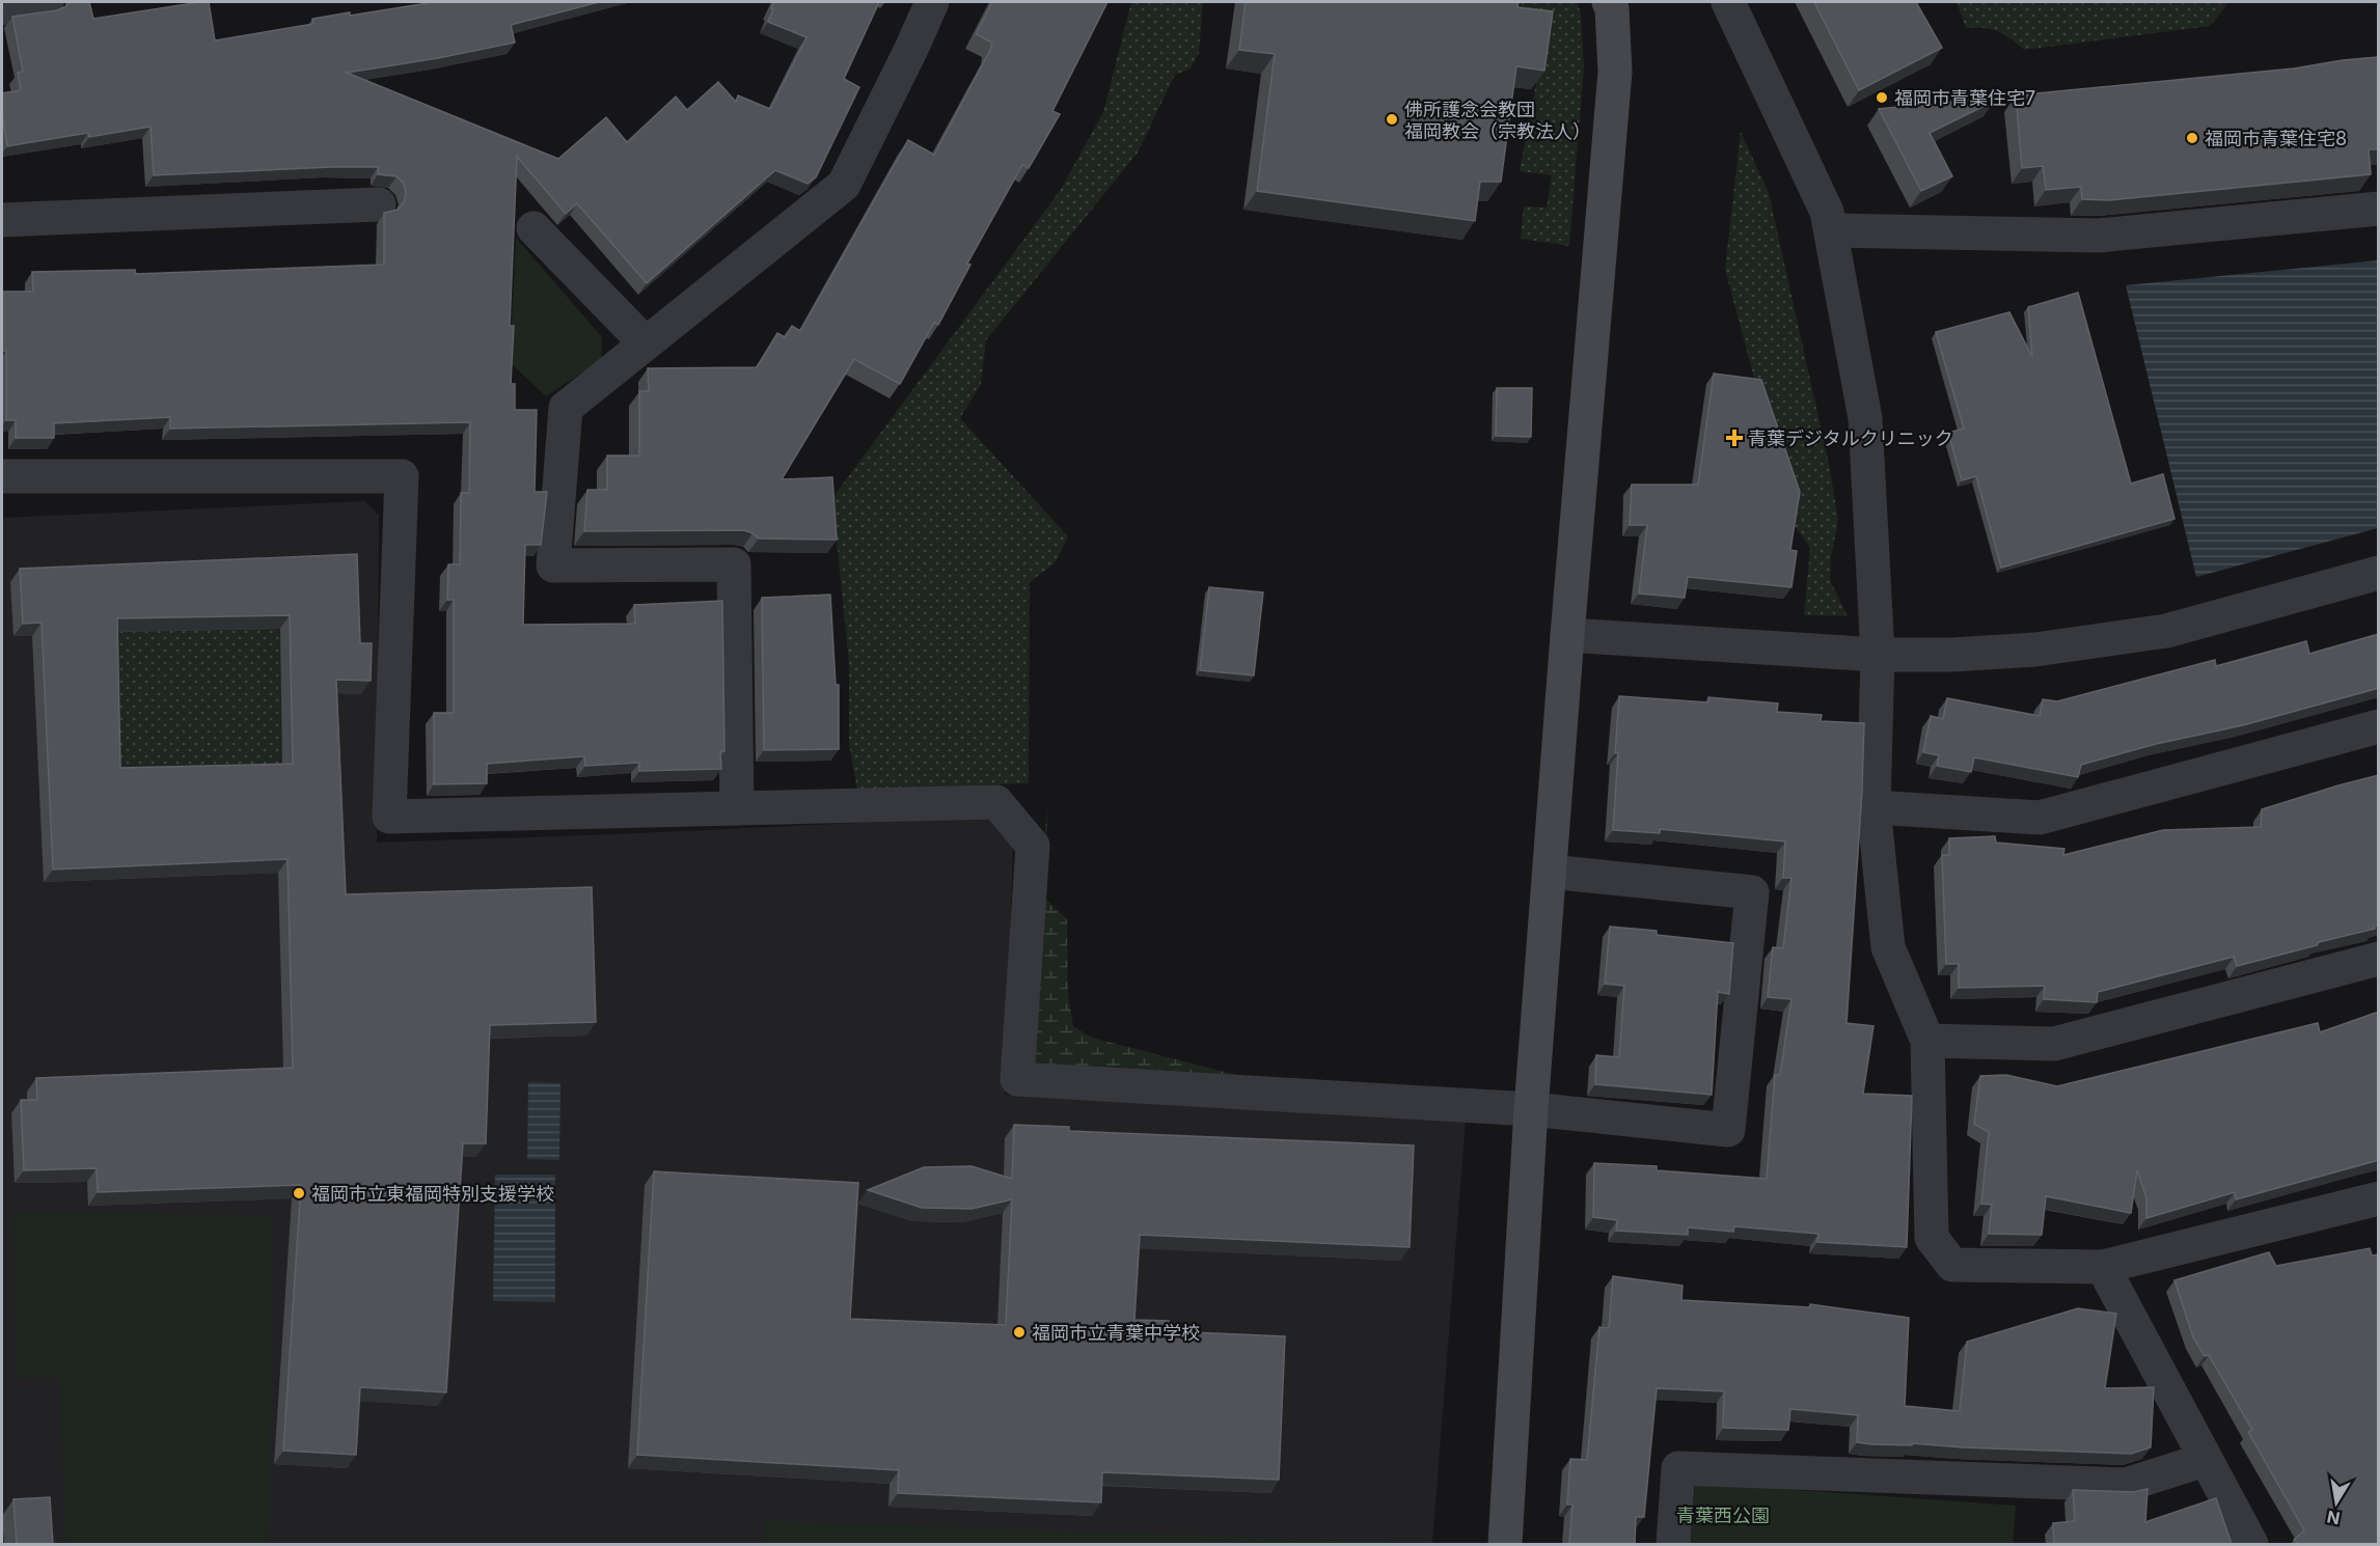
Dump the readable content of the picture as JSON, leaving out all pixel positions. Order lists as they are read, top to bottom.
{
  "parks": ["青葉西公園"],
  "places": {
    "other": [
      "福岡市青葉住宅7",
      "佛所護念会教団 福岡教会（宗教法人）",
      "福岡市青葉住宅8",
      "福岡市立東福岡特別支援学校",
      "福岡市立青葉中学校"
    ],
    "health": ["青葉デジタルクリニック"]
  },
  "north": "bottom"
}
